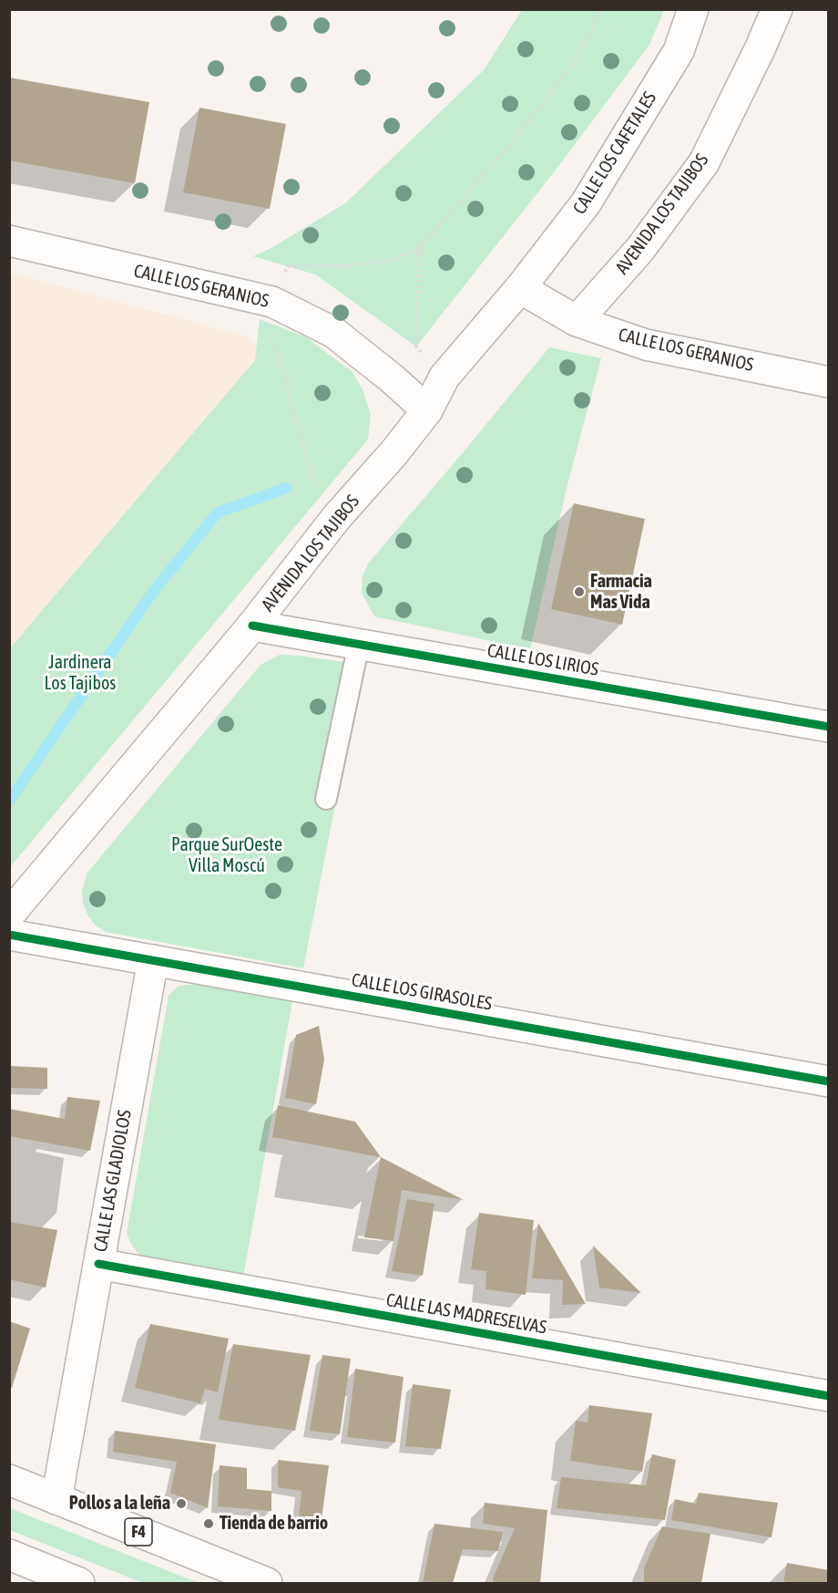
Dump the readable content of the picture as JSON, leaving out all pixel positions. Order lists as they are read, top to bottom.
{
  "streets": {
    "main road": [
      "CALLE LOS CAFETALES",
      "AVENIDA LOS TAJIBOS",
      "CALLE LOS GERANIOS",
      "CALLE LOS LIRIOS",
      "CALLE LOS GIRASOLES",
      "CALLE LAS GLADIOLOS",
      "CALLE LAS MADRESELVAS",
      "F4"
    ]
  },
  "crossings": [
    ["CALLE LOS CAFETALES", "AVENIDA LOS TAJIBOS"],
    ["CALLE LOS CAFETALES", "CALLE LOS GERANIOS"],
    ["AVENIDA LOS TAJIBOS", "CALLE LOS GERANIOS"],
    ["AVENIDA LOS TAJIBOS", "CALLE LOS LIRIOS"],
    ["CALLE LOS GIRASOLES", "CALLE LAS GLADIOLOS"],
    ["CALLE LAS GLADIOLOS", "CALLE LAS MADRESELVAS"],
    ["CALLE LAS GLADIOLOS", "F4"]
  ],
  "parks": ["Jardinera Los Tajibos", "Parque SurOeste Villa Moscú"],
  "places": ["Farmacia Mas Vida", "Pollos a la leña", "Tienda de barrio"]
}
